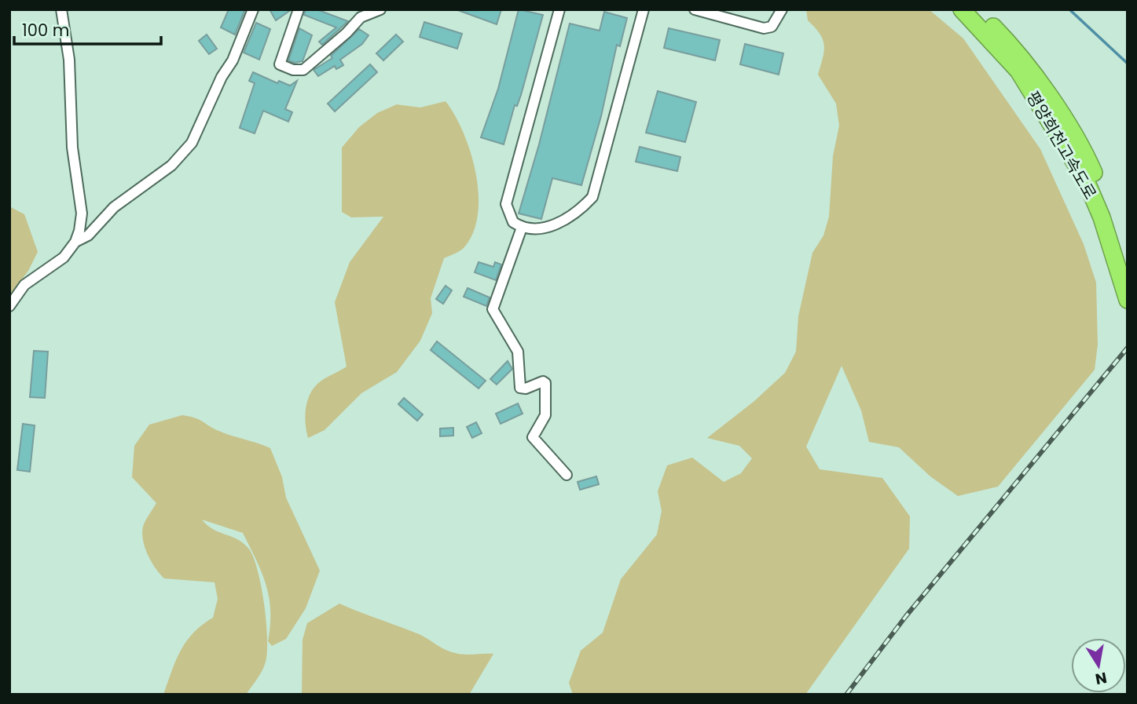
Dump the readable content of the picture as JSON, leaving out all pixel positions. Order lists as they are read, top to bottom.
{
  "streets": {
    "highway": ["평양희천고속도로"]
  },
  "scale_bar": "100 m",
  "north": "bottom"
}
